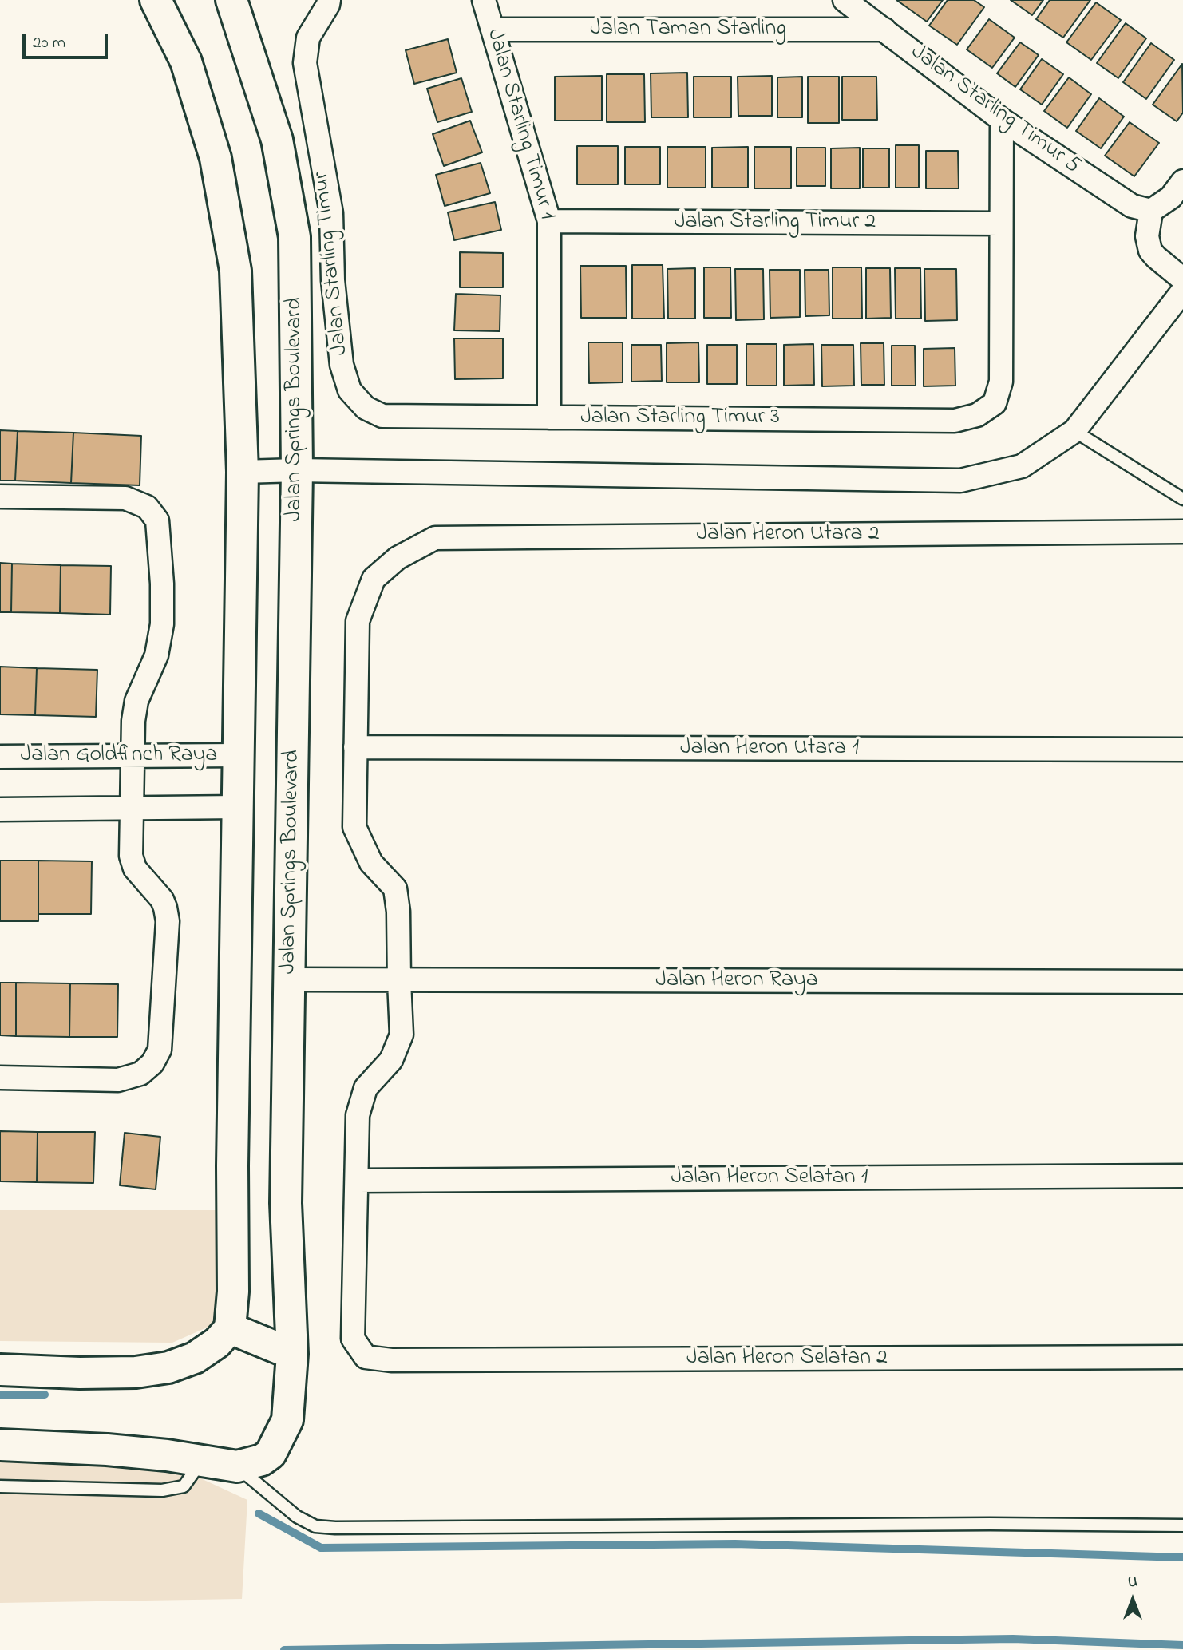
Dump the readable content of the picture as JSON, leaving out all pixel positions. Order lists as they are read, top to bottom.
{
  "streets": {
    "main road": ["Jalan Springs Boulevard"],
    "street": [
      "Jalan Taman Starling",
      "Jalan Starling Timur 5",
      "Jalan Starling Timur 1",
      "Jalan Starling Timur 2",
      "Jalan Starling Timur",
      "Jalan Starling Timur 3",
      "Jalan Heron Utara 2",
      "Jalan Heron Utara 1",
      "Jalan Goldfinch Raya",
      "Jalan Heron Raya",
      "Jalan Heron Selatan 1",
      "Jalan Heron Selatan 2"
    ]
  },
  "crossings": [
    ["Jalan Taman Starling", "Jalan Starling Timur 5"],
    ["Jalan Taman Starling", "Jalan Starling Timur 1"],
    ["Jalan Starling Timur 1", "Jalan Starling Timur 2"],
    ["Jalan Starling Timur 1", "Jalan Starling Timur 3"],
    ["Jalan Starling Timur 2", "Jalan Starling Timur 3"],
    ["Jalan Starling Timur", "Jalan Starling Timur 3"],
    ["Jalan Springs Boulevard", "Jalan Heron Raya"],
    ["Jalan Heron Utara 2", "Jalan Heron Utara 1"],
    ["Jalan Heron Utara 2", "Jalan Heron Raya"],
    ["Jalan Heron Utara 2", "Jalan Heron Selatan 2"],
    ["Jalan Heron Raya", "Jalan Heron Selatan 2"],
    ["Jalan Heron Selatan 1", "Jalan Heron Selatan 2"]
  ],
  "scale_bar": "20 m",
  "north": "top"
}
